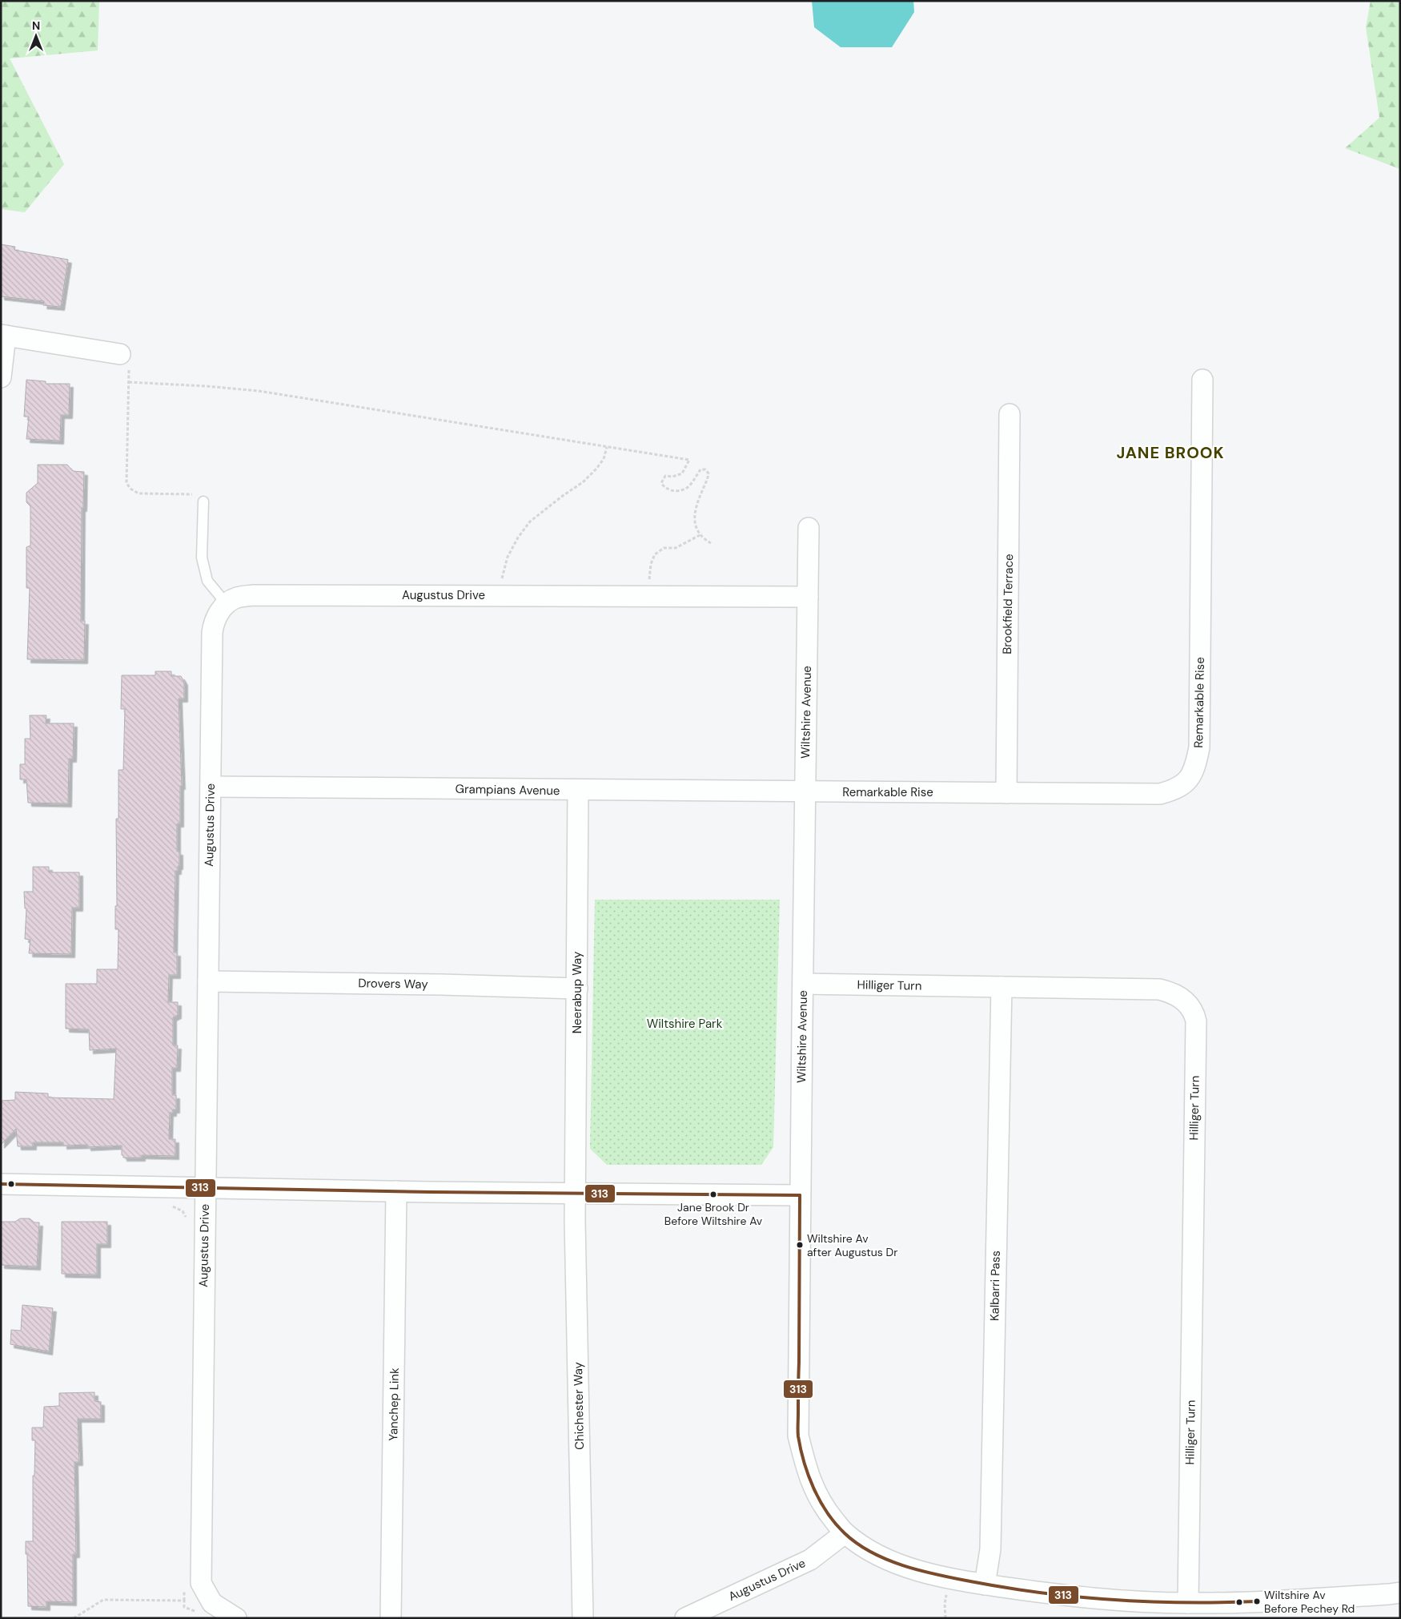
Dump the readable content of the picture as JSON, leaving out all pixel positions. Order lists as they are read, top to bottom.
{
  "streets": {
    "street": [
      "Augustus Drive",
      "Brookfield Terrace",
      "Remarkable Rise",
      "Wiltshire Avenue",
      "Grampians Avenue",
      "Drovers Way",
      "Hilliger Turn",
      "Neerabup Way",
      "Kalbarri Pass",
      "Yanchep Link",
      "Chichester Way"
    ]
  },
  "crossings": [
    ["Augustus Drive", "Wiltshire Avenue"],
    ["Augustus Drive", "Grampians Avenue"],
    ["Augustus Drive", "Drovers Way"],
    ["Brookfield Terrace", "Remarkable Rise"],
    ["Remarkable Rise", "Wiltshire Avenue"],
    ["Remarkable Rise", "Grampians Avenue"],
    ["Wiltshire Avenue", "Grampians Avenue"],
    ["Wiltshire Avenue", "Hilliger Turn"],
    ["Wiltshire Avenue", "Kalbarri Pass"],
    ["Grampians Avenue", "Neerabup Way"],
    ["Drovers Way", "Neerabup Way"],
    ["Hilliger Turn", "Kalbarri Pass"],
    ["Neerabup Way", "Chichester Way"]
  ],
  "districts": ["JANE BROOK"],
  "parks": ["Wiltshire Park"],
  "places": ["Jane Brook Dr Before Wiltshire Av", "Wiltshire Av after Augustus Dr", "Wiltshire Av Before Pechey Rd"],
  "lines": ["transit line 313"],
  "north": "top"
}
